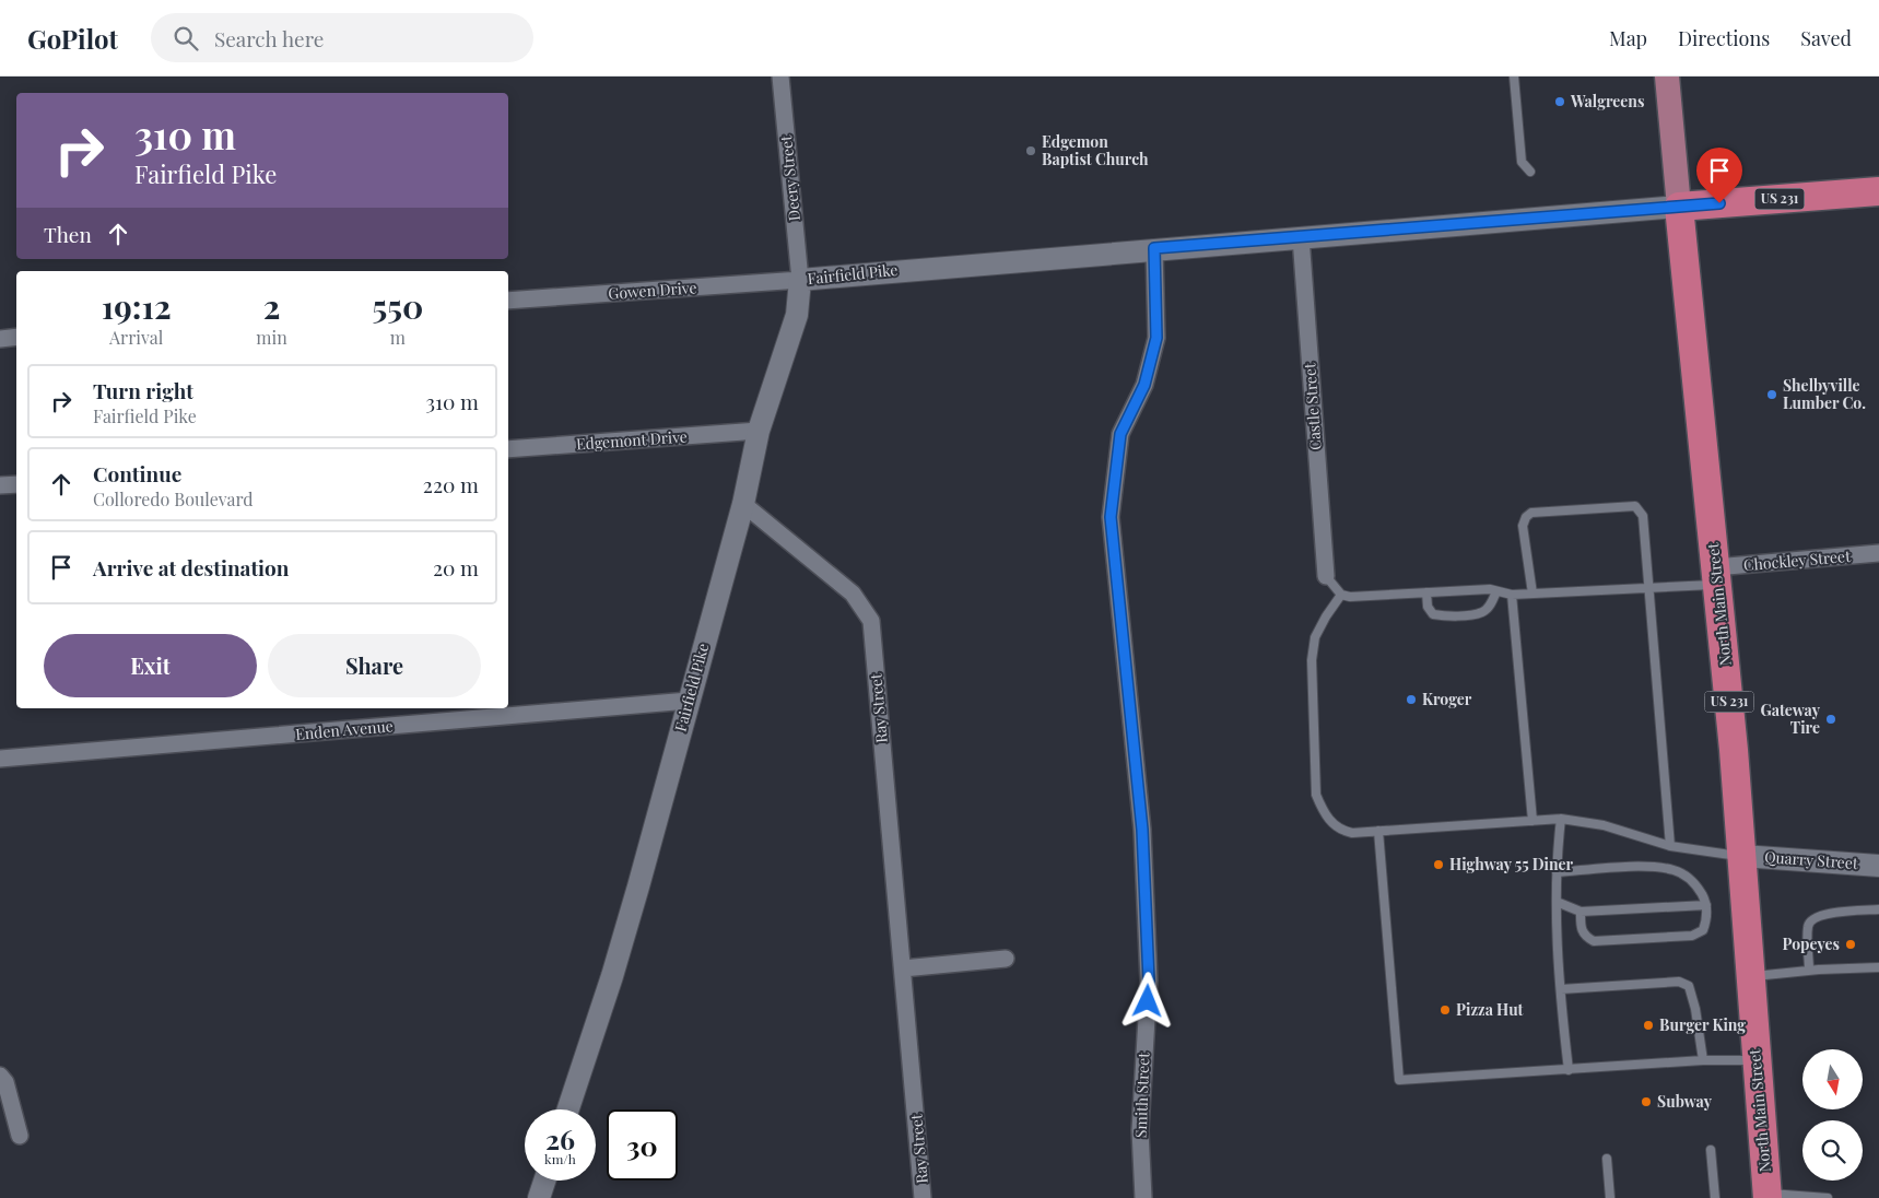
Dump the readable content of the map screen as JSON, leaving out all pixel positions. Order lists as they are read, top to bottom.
{
  "streets": {
    "highway": ["US 231", "North Main Street"],
    "street": [
      "Deery Street",
      "Fairfield Pike",
      "Gowen Drive",
      "Castle Street",
      "Edgemont Drive",
      "Chockley Street",
      "Ray Street",
      "Enden Avenue",
      "Quarry Street",
      "Smith Street"
    ]
  },
  "crossings": [
    ["Deery Street", "Fairfield Pike"],
    ["Deery Street", "Gowen Drive"],
    ["US 231", "Fairfield Pike"],
    ["US 231", "North Main Street"],
    ["Fairfield Pike", "Gowen Drive"],
    ["Fairfield Pike", "Castle Street"],
    ["Fairfield Pike", "Edgemont Drive"],
    ["Fairfield Pike", "North Main Street"],
    ["Fairfield Pike", "Ray Street"],
    ["Fairfield Pike", "Enden Avenue"],
    ["Fairfield Pike", "Smith Street"],
    ["Chockley Street", "North Main Street"],
    ["North Main Street", "Quarry Street"]
  ],
  "places": [
    "Walgreens",
    "Edgemon Baptist Church",
    "Shelbyville Lumber Co.",
    "Kroger",
    "Gateway Tire",
    "Highway 55 Diner",
    "Popeyes",
    "Pizza Hut",
    "Burger King",
    "Subway"
  ],
  "north": "bottom",
  "page": {
    "header": "GoPilot",
    "search": "Search here",
    "nav": ["Map", "Directions", "Saved"],
    "turn": ["310 m", "Fairfield Pike"],
    "then": "Then",
    "eta": [
      "19:12",
      "Arrival",
      "2",
      "min",
      "550",
      "m"
    ],
    "list": [
      {
        "name": "Turn right",
        "note": "Fairfield Pike",
        "value": "310 m"
      },
      {
        "name": "Continue",
        "note": "Colloredo Boulevard",
        "value": "220 m"
      },
      {
        "name": "Arrive at destination",
        "value": "20 m"
      }
    ],
    "buttons": ["Exit", "Share"],
    "speed": "26 km/h",
    "limit": "30"
  }
}
